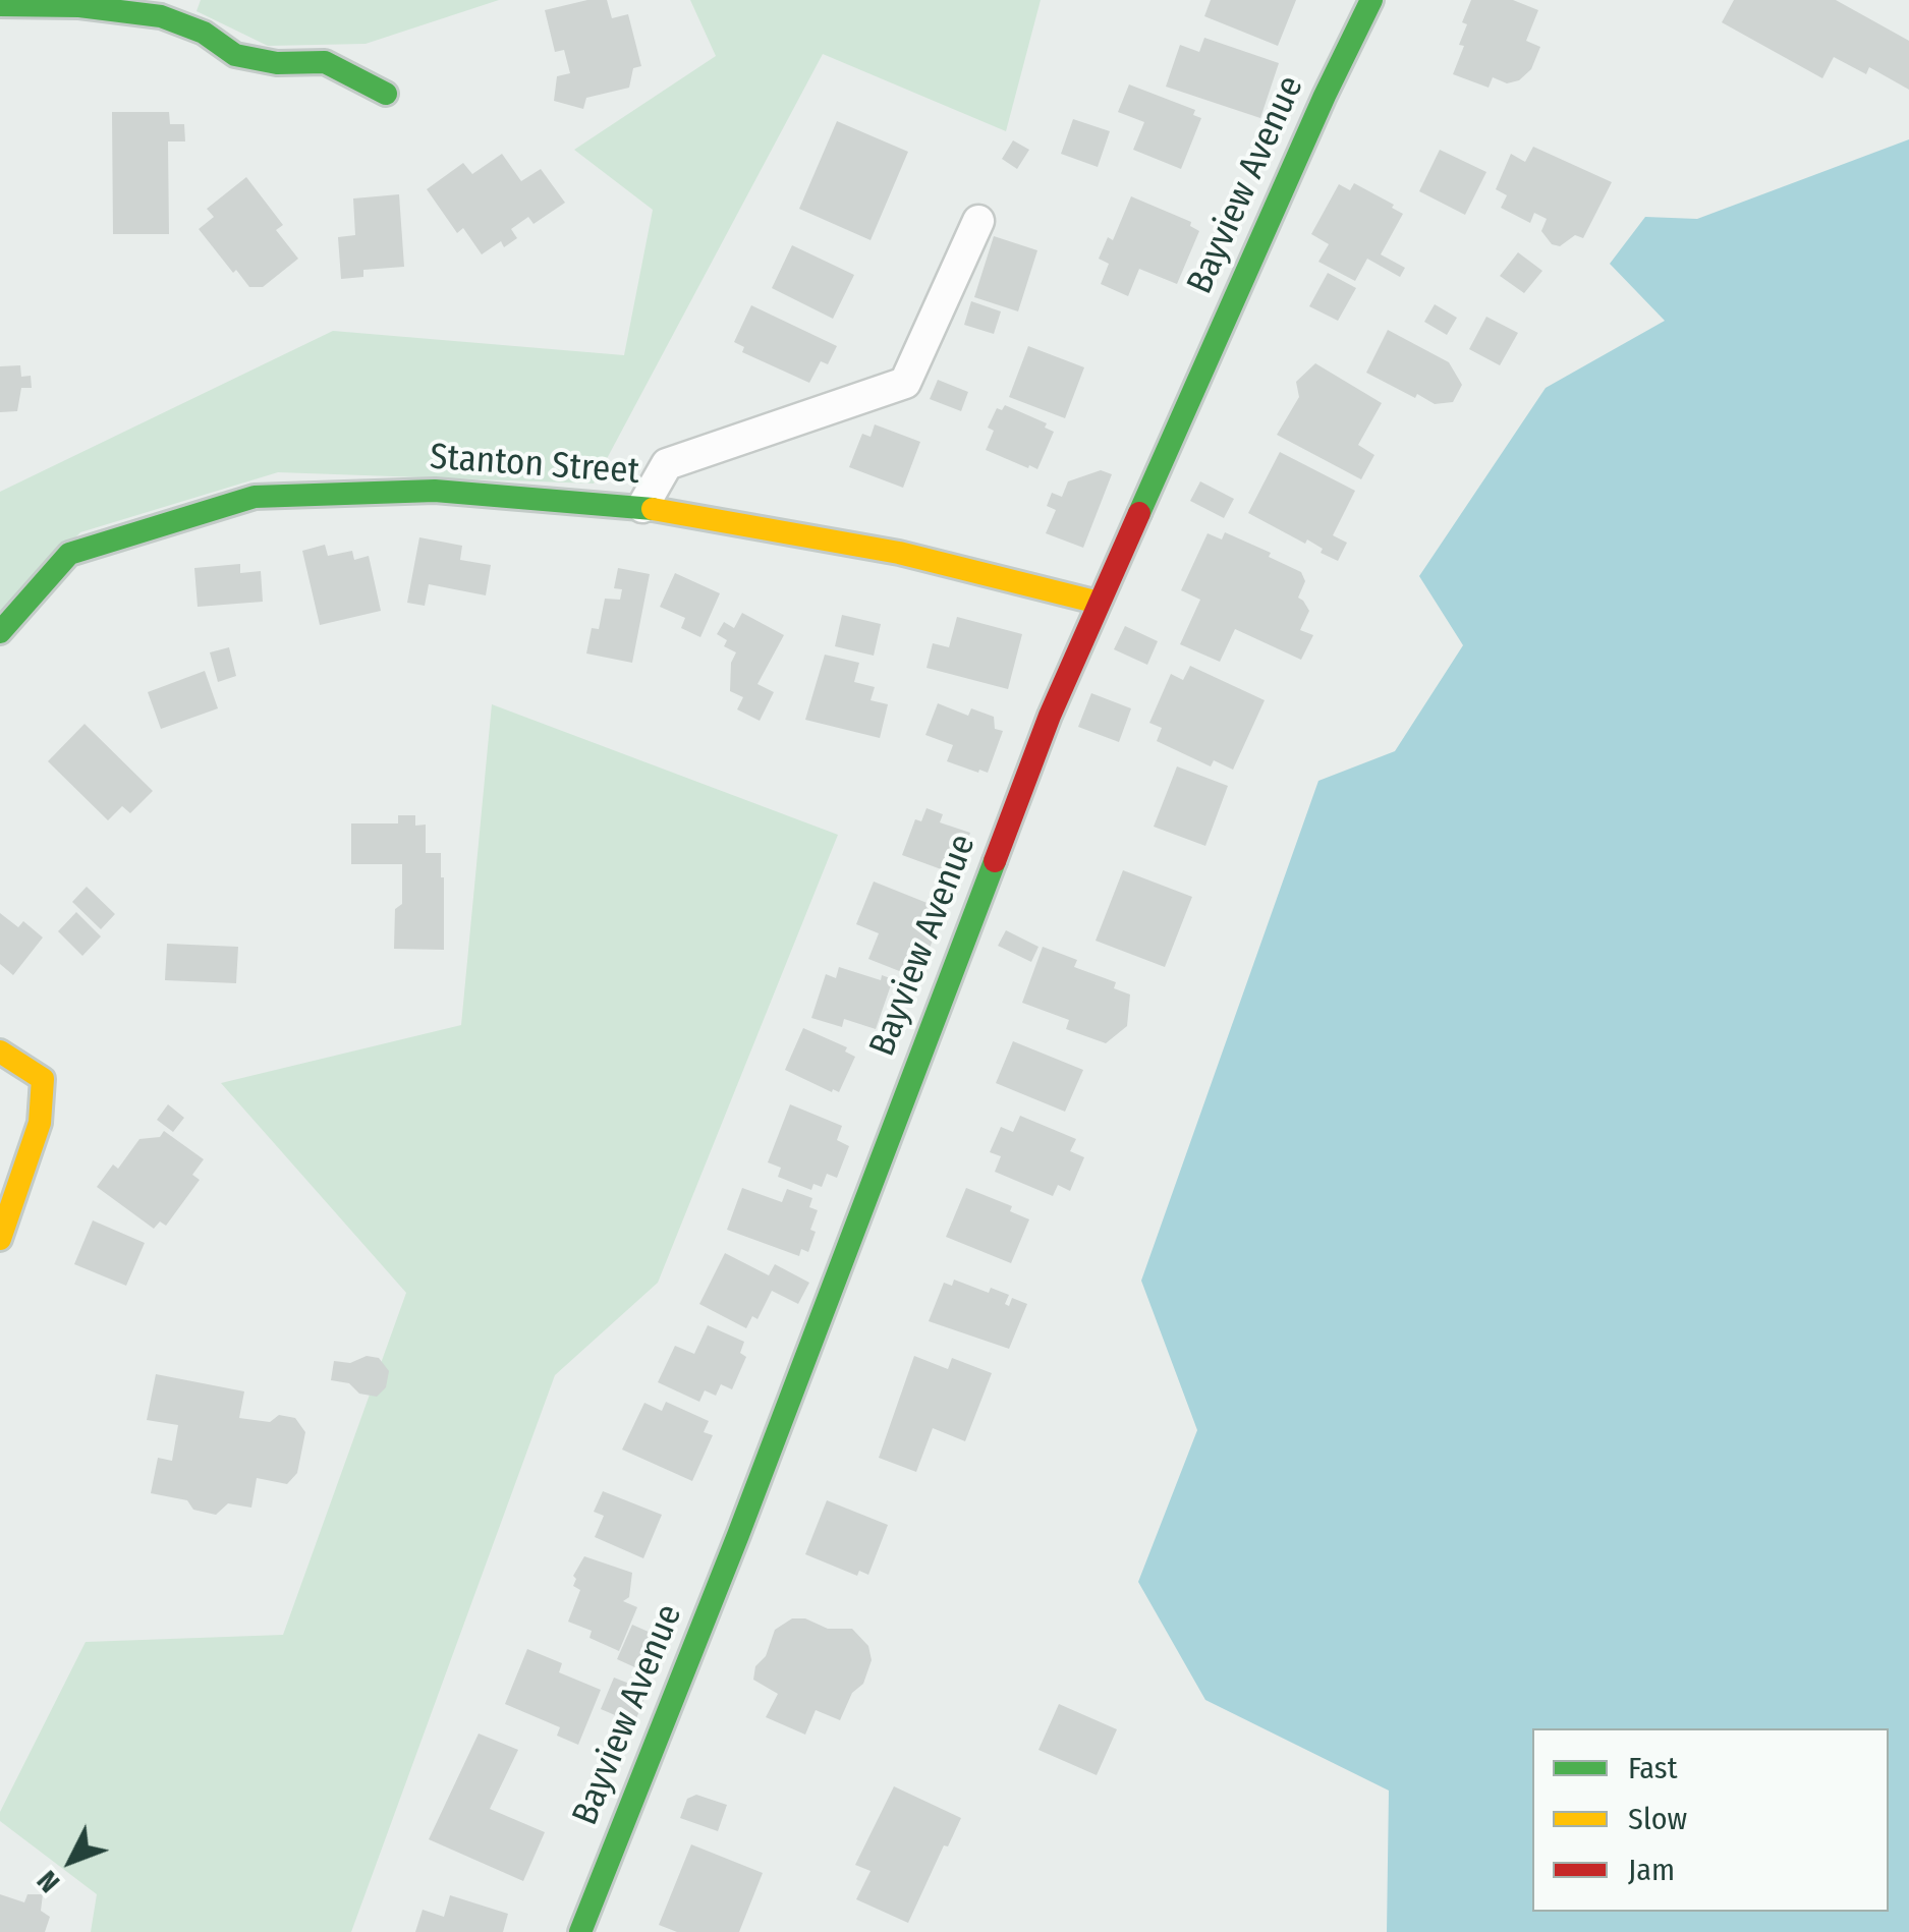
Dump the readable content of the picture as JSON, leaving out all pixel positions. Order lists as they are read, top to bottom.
{
  "streets": {
    "main road": ["Bayview Avenue", "Stanton Street"]
  },
  "crossings": [
    ["Bayview Avenue", "Stanton Street"]
  ],
  "legend": ["Fast", "Slow", "Jam"],
  "north": "bottom left"
}
